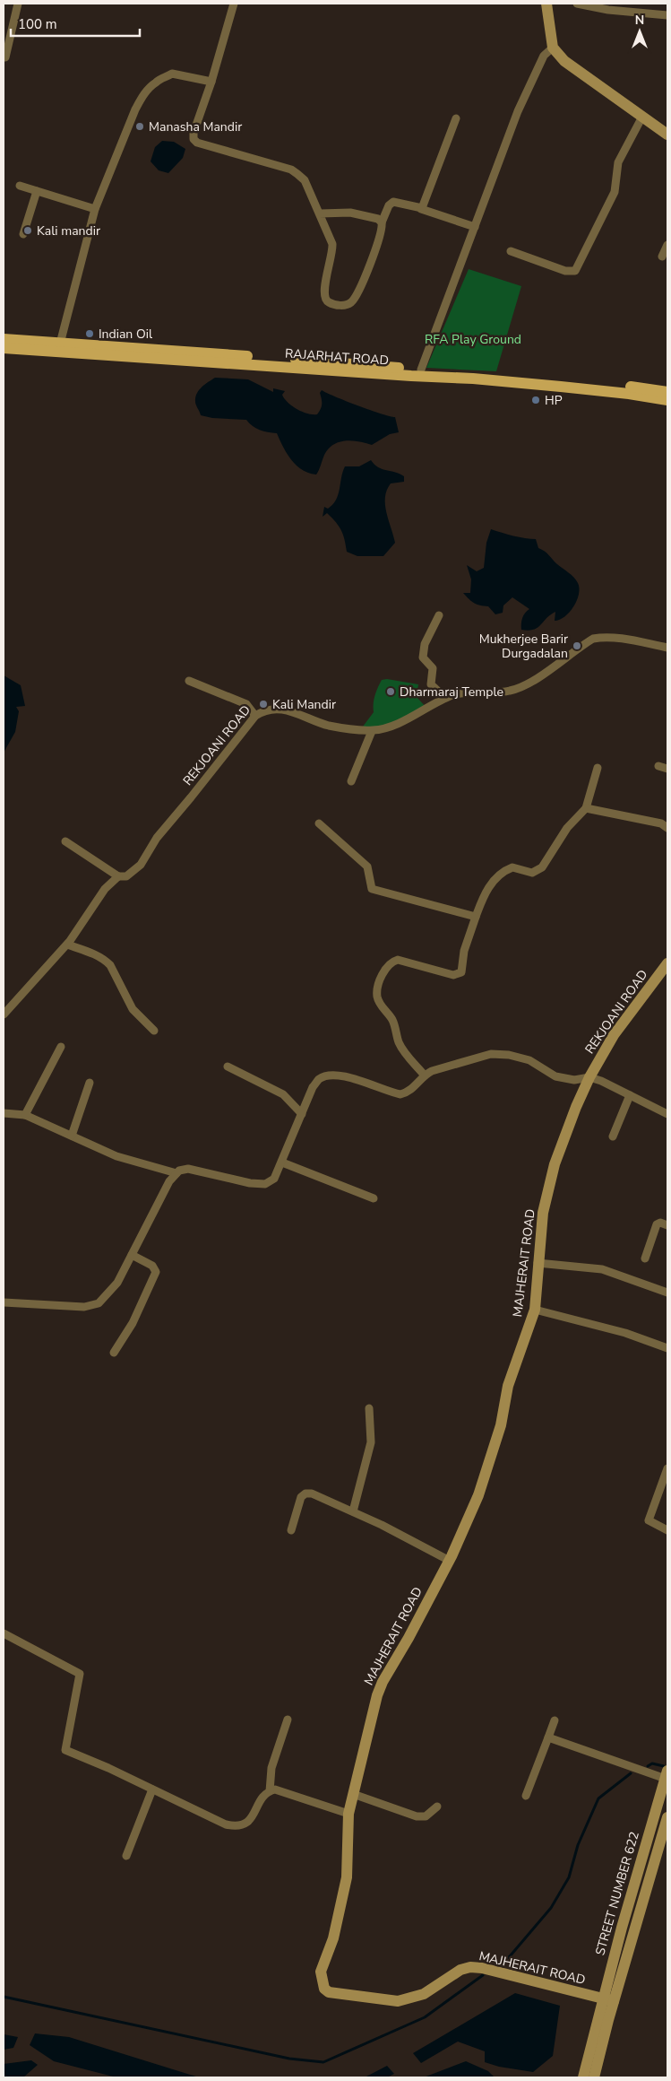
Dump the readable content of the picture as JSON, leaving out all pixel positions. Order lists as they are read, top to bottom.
{
  "streets": {
    "main road": ["RAJARHAT ROAD"],
    "street": ["REKJOANI ROAD", "MAJHERAIT ROAD", "STREET NUMBER 622"]
  },
  "crossings": [
    ["REKJOANI ROAD", "MAJHERAIT ROAD"],
    ["MAJHERAIT ROAD", "STREET NUMBER 622"]
  ],
  "parks": ["RFA Play Ground"],
  "places": [
    "Manasha Mandir",
    "Kali mandir",
    "Indian Oil",
    "HP",
    "Mukherjee Barir Durgadalan",
    "Dharmaraj Temple",
    "Kali Mandir"
  ],
  "scale_bar": "100 m",
  "north": "top"
}
